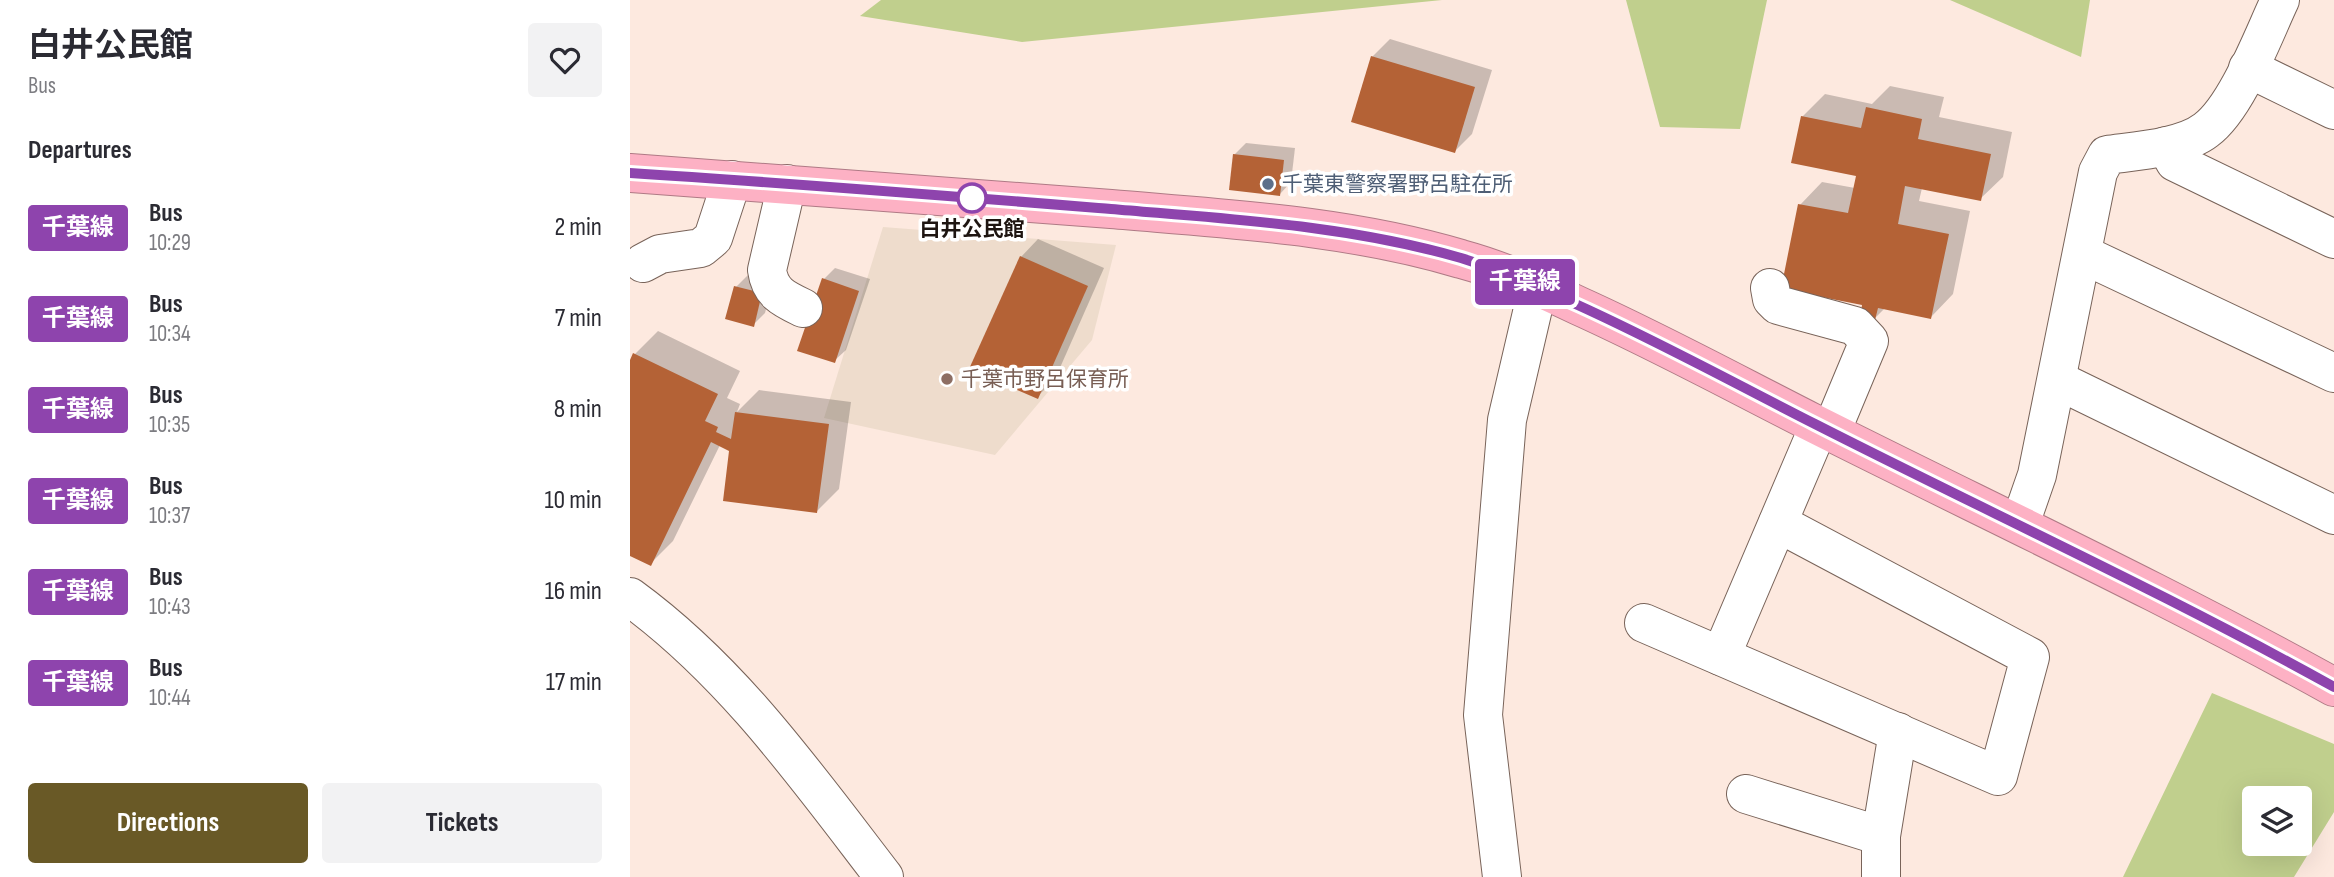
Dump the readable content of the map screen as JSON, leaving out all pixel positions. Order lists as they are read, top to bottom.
{
  "places": ["千葉東警察署野呂駐在所", "白井公民館", "千葉市野呂保育所"],
  "lines": ["bus line 千葉線"],
  "page": {
    "heading": [
      ["白井公民館", "Bus"],
      "Departures"
    ],
    "on_map": "千葉線",
    "list": [
      {
        "mark": "千葉線",
        "name": "Bus",
        "note": "10:29",
        "value": "2 min"
      },
      {
        "mark": "千葉線",
        "name": "Bus",
        "note": "10:34",
        "value": "7 min"
      },
      {
        "mark": "千葉線",
        "name": "Bus",
        "note": "10:35",
        "value": "8 min"
      },
      {
        "mark": "千葉線",
        "name": "Bus",
        "note": "10:37",
        "value": "10 min"
      },
      {
        "mark": "千葉線",
        "name": "Bus",
        "note": "10:43",
        "value": "16 min"
      },
      {
        "mark": "千葉線",
        "name": "Bus",
        "note": "10:44",
        "value": "17 min"
      }
    ],
    "buttons": ["Directions", "Tickets"]
  }
}
